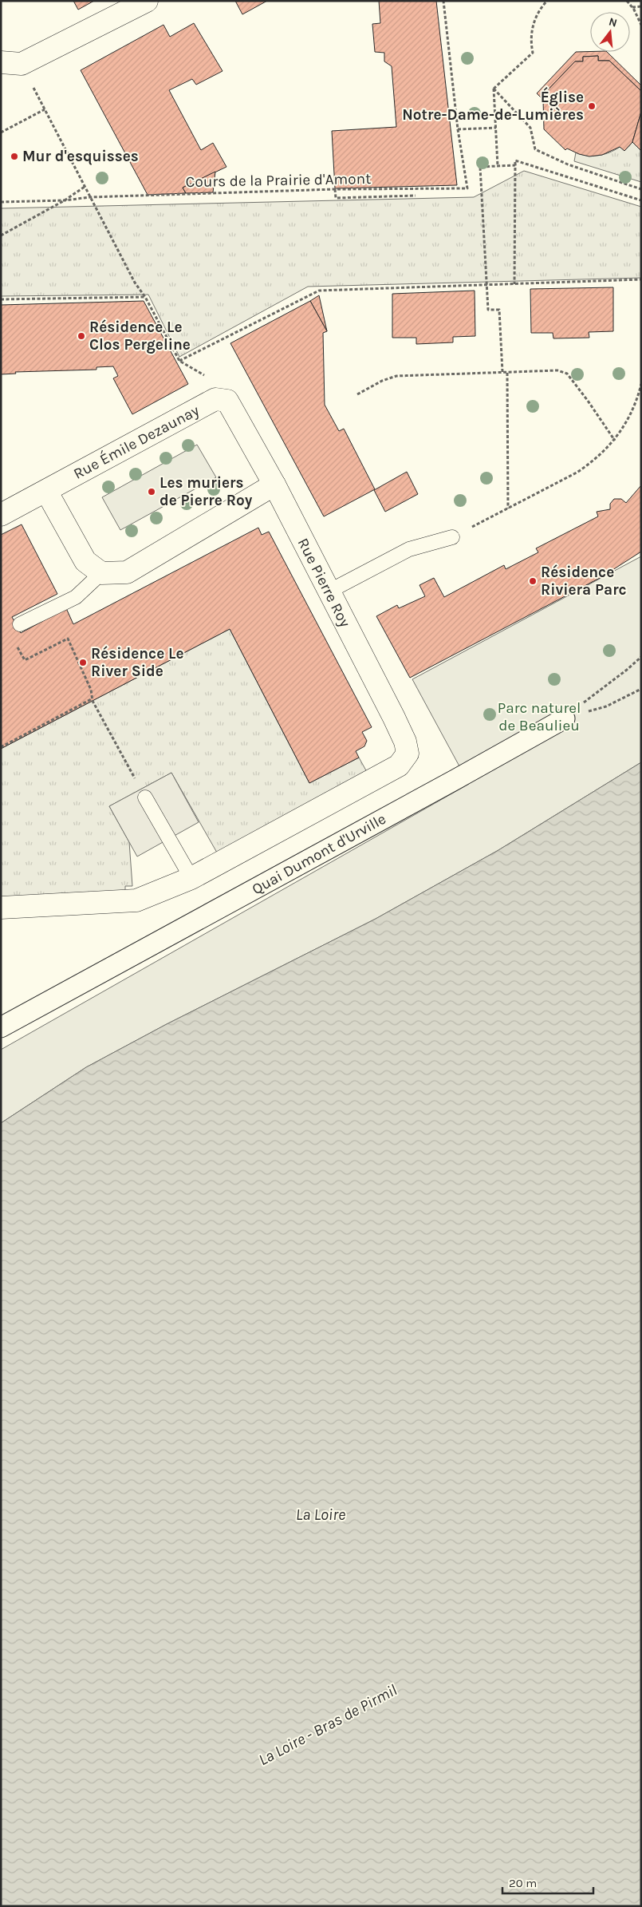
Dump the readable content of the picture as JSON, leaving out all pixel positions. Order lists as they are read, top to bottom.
{
  "streets": {
    "street": ["Rue Émile Dezaunay", "Rue Pierre Roy", "Quai Dumont d'Urville"],
    "path": ["Cours de la Prairie d'Amont"]
  },
  "crossings": [
    ["Rue Émile Dezaunay", "Rue Pierre Roy"]
  ],
  "water": ["La Loire", "La Loire - Bras de Pirmil"],
  "parks": ["Parc naturel de Beaulieu"],
  "places": [
    "Église Notre-Dame-de-Lumières",
    "Mur d'esquisses",
    "Résidence Le Clos Pergeline",
    "Les muriers de Pierre Roy",
    "Résidence Riviera Parc",
    "Résidence Le River Side"
  ],
  "scale_bar": "20 m",
  "north": "top"
}
